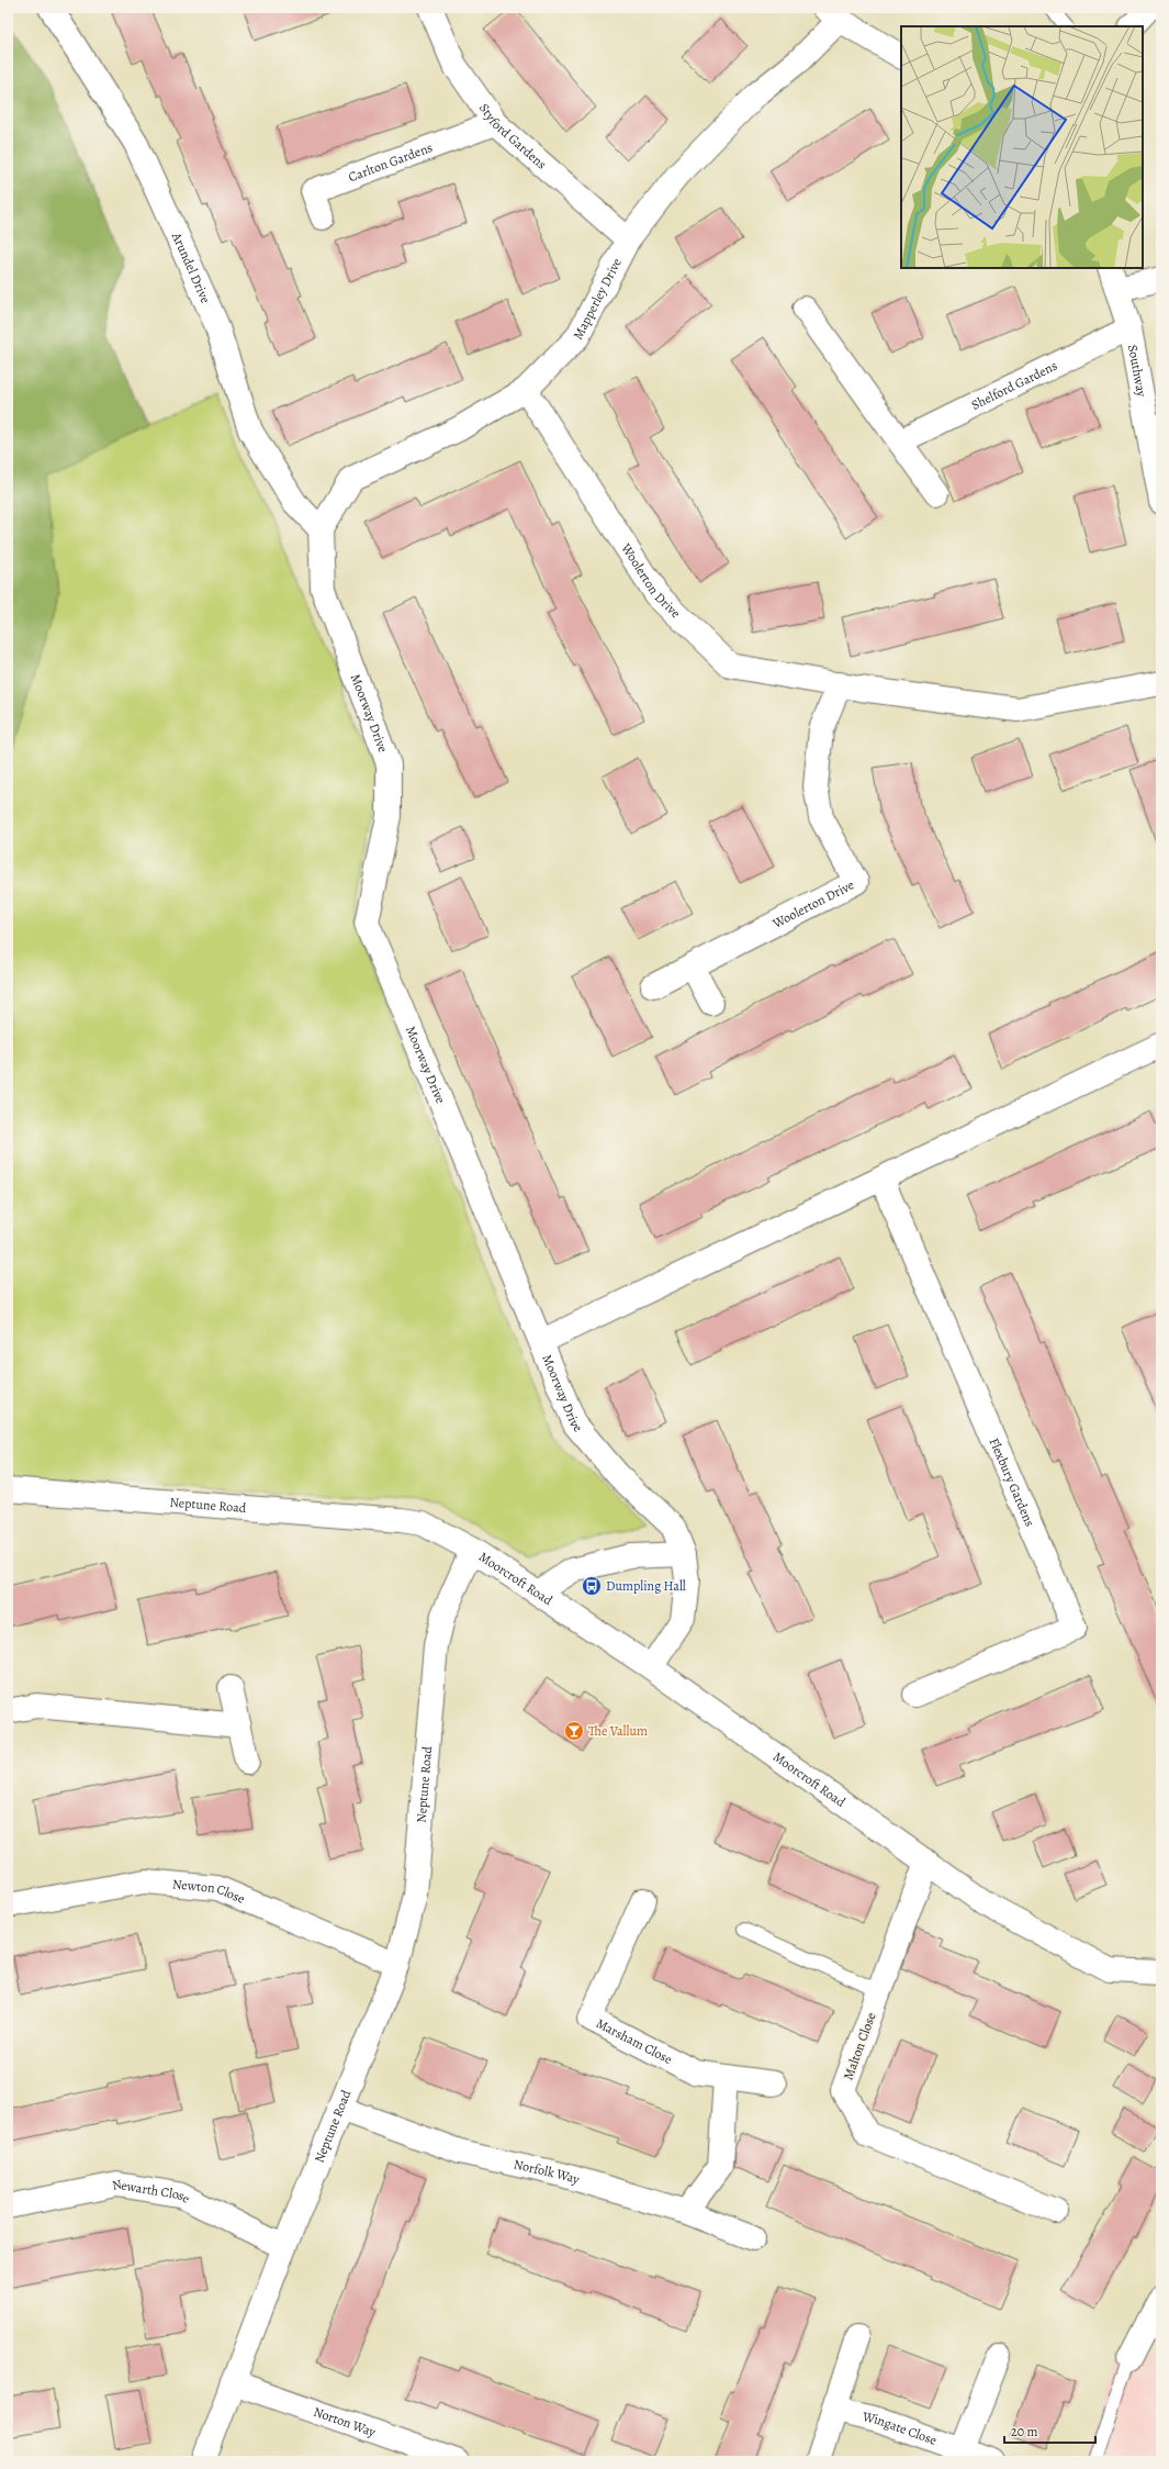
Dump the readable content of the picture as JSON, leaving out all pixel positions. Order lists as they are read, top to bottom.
{
  "streets": {
    "street": [
      "Styford Gardens",
      "Carlton Gardens",
      "Arundel Drive",
      "Mapperley Drive",
      "Southway",
      "Shelford Gardens",
      "Woolerton Drive",
      "Moorway Drive",
      "Flexbury Gardens",
      "Neptune Road",
      "Moorcroft Road",
      "Newton Close",
      "Marsham Close",
      "Malton Close",
      "Norfolk Way",
      "Newarth Close",
      "Norton Way",
      "Wingate Close"
    ]
  },
  "crossings": [
    ["Styford Gardens", "Carlton Gardens"],
    ["Styford Gardens", "Mapperley Drive"],
    ["Arundel Drive", "Mapperley Drive"],
    ["Arundel Drive", "Moorway Drive"],
    ["Mapperley Drive", "Woolerton Drive"],
    ["Mapperley Drive", "Moorway Drive"],
    ["Southway", "Shelford Gardens"],
    ["Neptune Road", "Moorcroft Road"],
    ["Neptune Road", "Newton Close"],
    ["Neptune Road", "Norfolk Way"],
    ["Neptune Road", "Newarth Close"],
    ["Neptune Road", "Norton Way"],
    ["Moorcroft Road", "Malton Close"]
  ],
  "places": {
    "bus stop": ["Dumpling Hall"],
    "bar": ["The Vallum"]
  },
  "scale_bar": "20 m"
}
